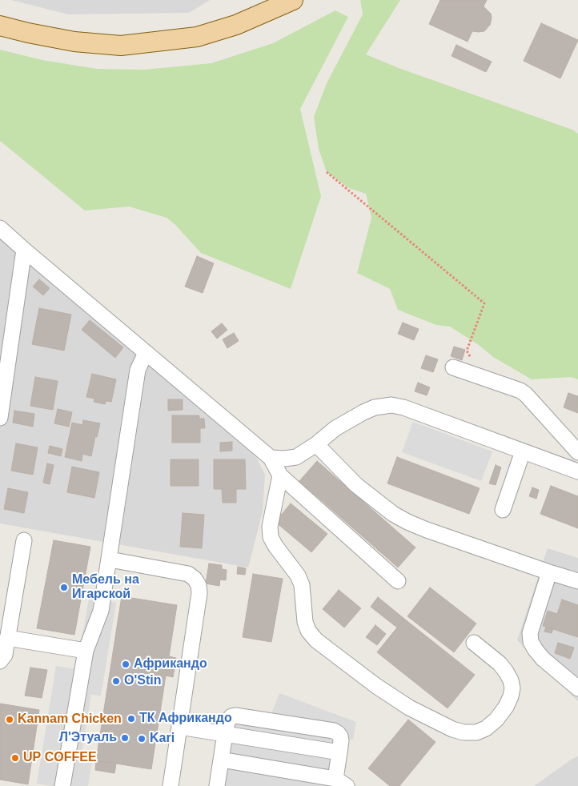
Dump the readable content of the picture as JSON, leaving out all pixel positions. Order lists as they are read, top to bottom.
{
  "places": [
    "Мебель на Игарской",
    "Африкандо",
    "O'Stin",
    "ТК Африкандо",
    "Kannam Chicken",
    "Л'Этуаль",
    "Kari",
    "UP COFFEE"
  ]
}
